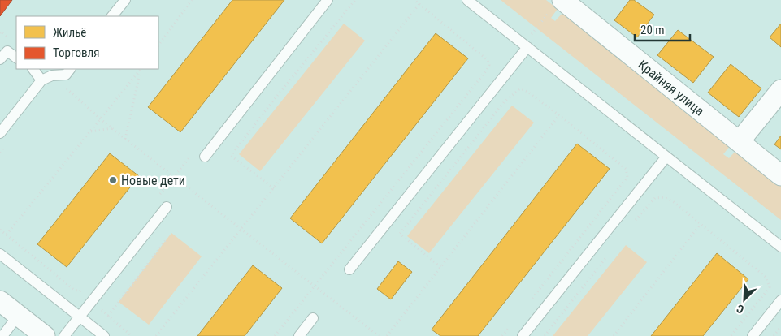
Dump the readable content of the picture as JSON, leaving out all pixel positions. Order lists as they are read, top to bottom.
{
  "streets": {
    "street": ["Крайняя улица"]
  },
  "places": ["Новые дети"],
  "legend": ["Жильё", "Торговля"],
  "scale_bar": "20 m",
  "north": "bottom left"
}
